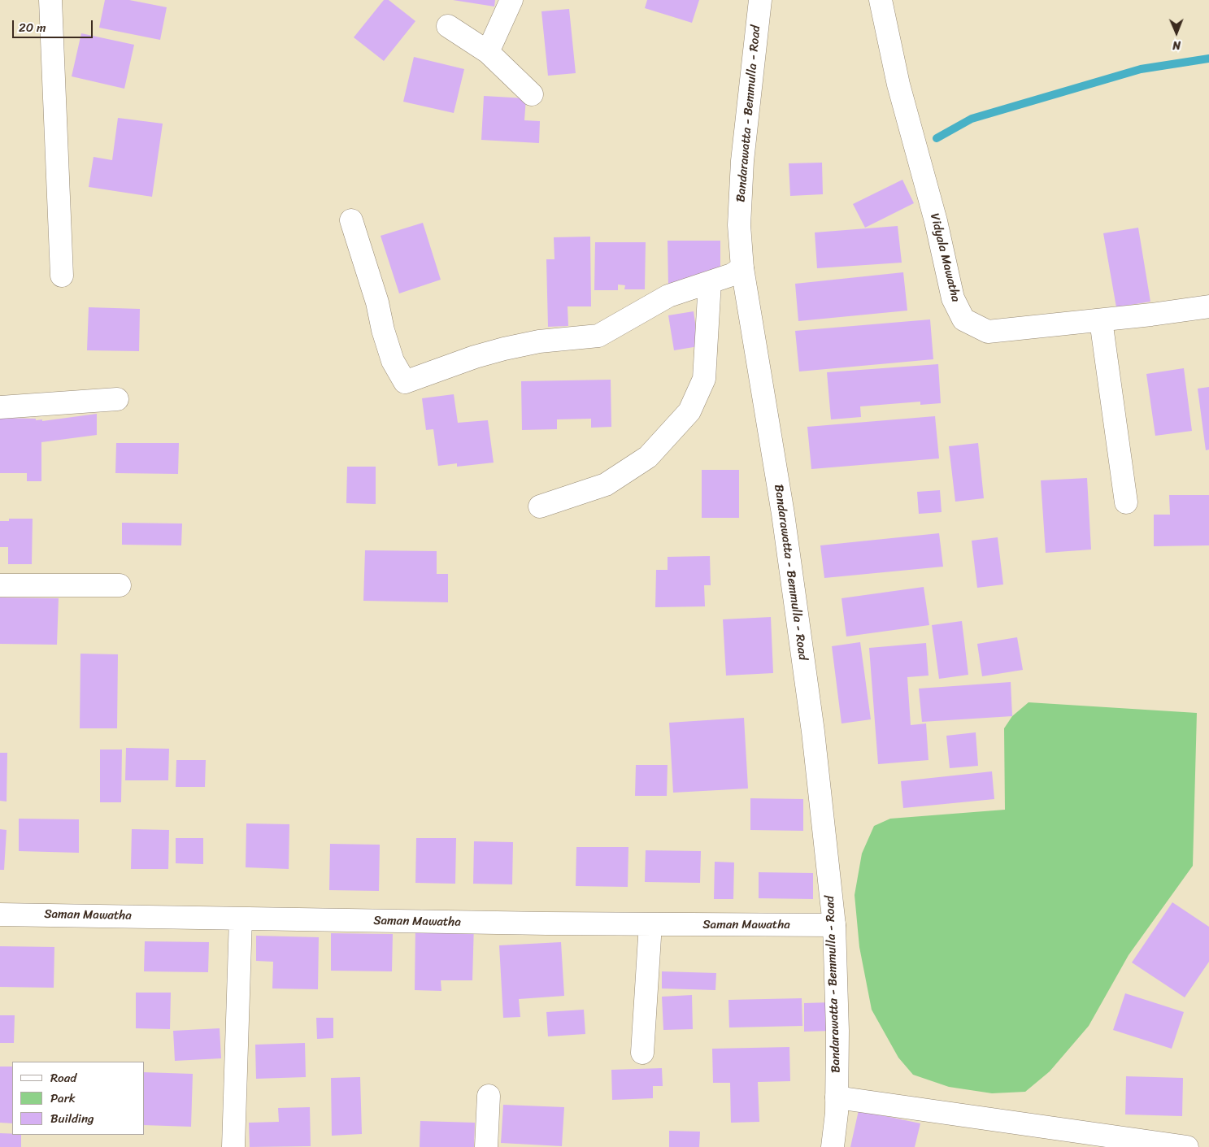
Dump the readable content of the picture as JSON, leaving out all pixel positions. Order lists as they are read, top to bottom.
{
  "streets": {
    "street": ["Bandarawatta - Bemmulla - Road", "Vidyala Mawatha", "Saman Mawatha"]
  },
  "crossings": [
    ["Bandarawatta - Bemmulla - Road", "Saman Mawatha"]
  ],
  "legend": ["Road", "Park", "Building"],
  "scale_bar": "20 m",
  "north": "bottom"
}
